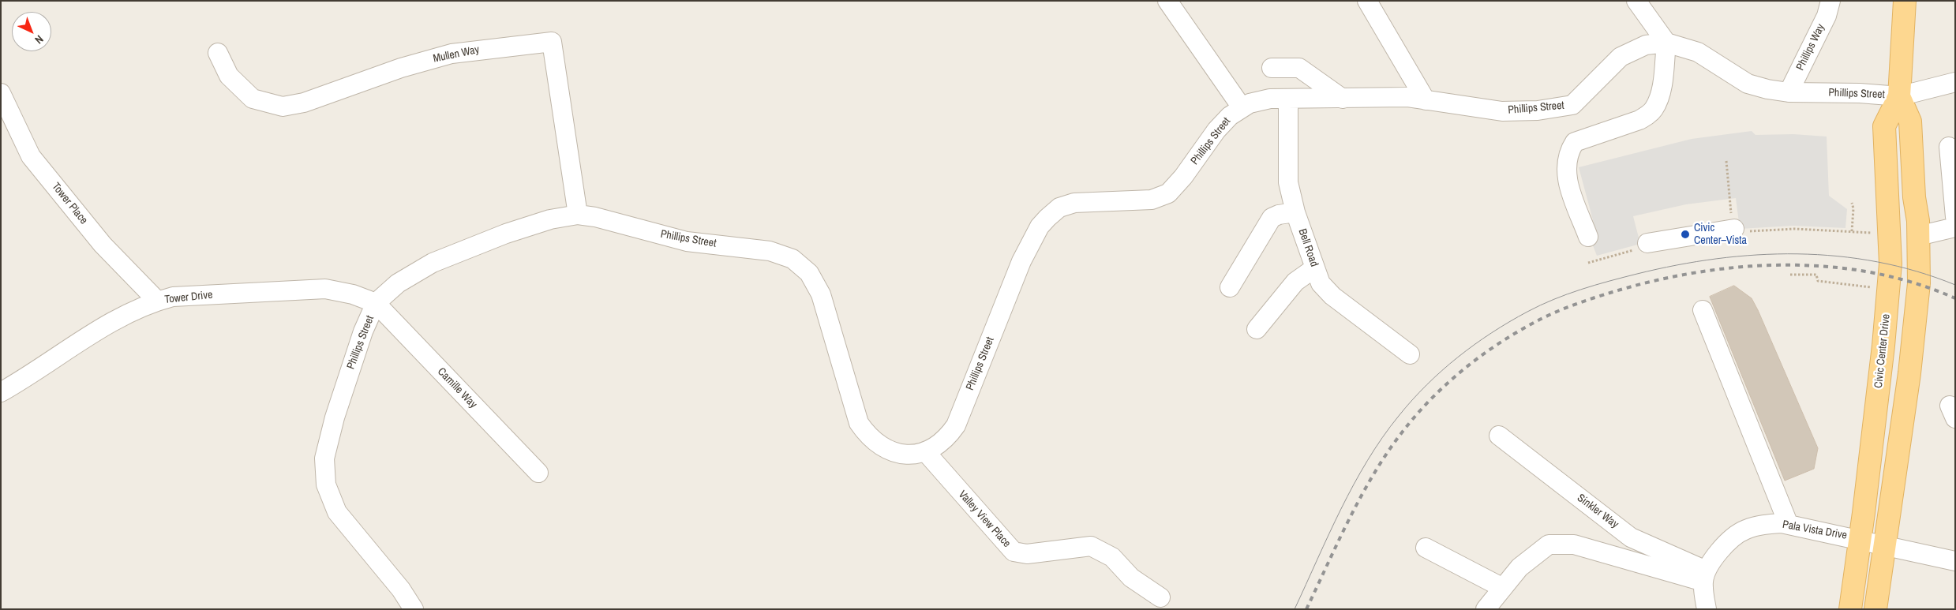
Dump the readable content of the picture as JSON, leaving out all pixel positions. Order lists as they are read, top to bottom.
{
  "streets": {
    "main road": ["Civic Center Drive"],
    "street": [
      "Phillips Way",
      "Mullen Way",
      "Phillips Street",
      "Tower Place",
      "Bell Road",
      "Tower Drive",
      "Camille Way",
      "Sinkler Way",
      "Valley View Place",
      "Pala Vista Drive"
    ]
  },
  "crossings": [
    ["Phillips Way", "Phillips Street"],
    ["Mullen Way", "Phillips Street"],
    ["Phillips Street", "Bell Road"],
    ["Phillips Street", "Tower Drive"],
    ["Phillips Street", "Civic Center Drive"],
    ["Phillips Street", "Camille Way"],
    ["Phillips Street", "Valley View Place"],
    ["Tower Place", "Tower Drive"],
    ["Tower Drive", "Camille Way"],
    ["Civic Center Drive", "Pala Vista Drive"],
    ["Sinkler Way", "Pala Vista Drive"]
  ],
  "places": ["Civic Center–Vista"],
  "north": "bottom right"
}
